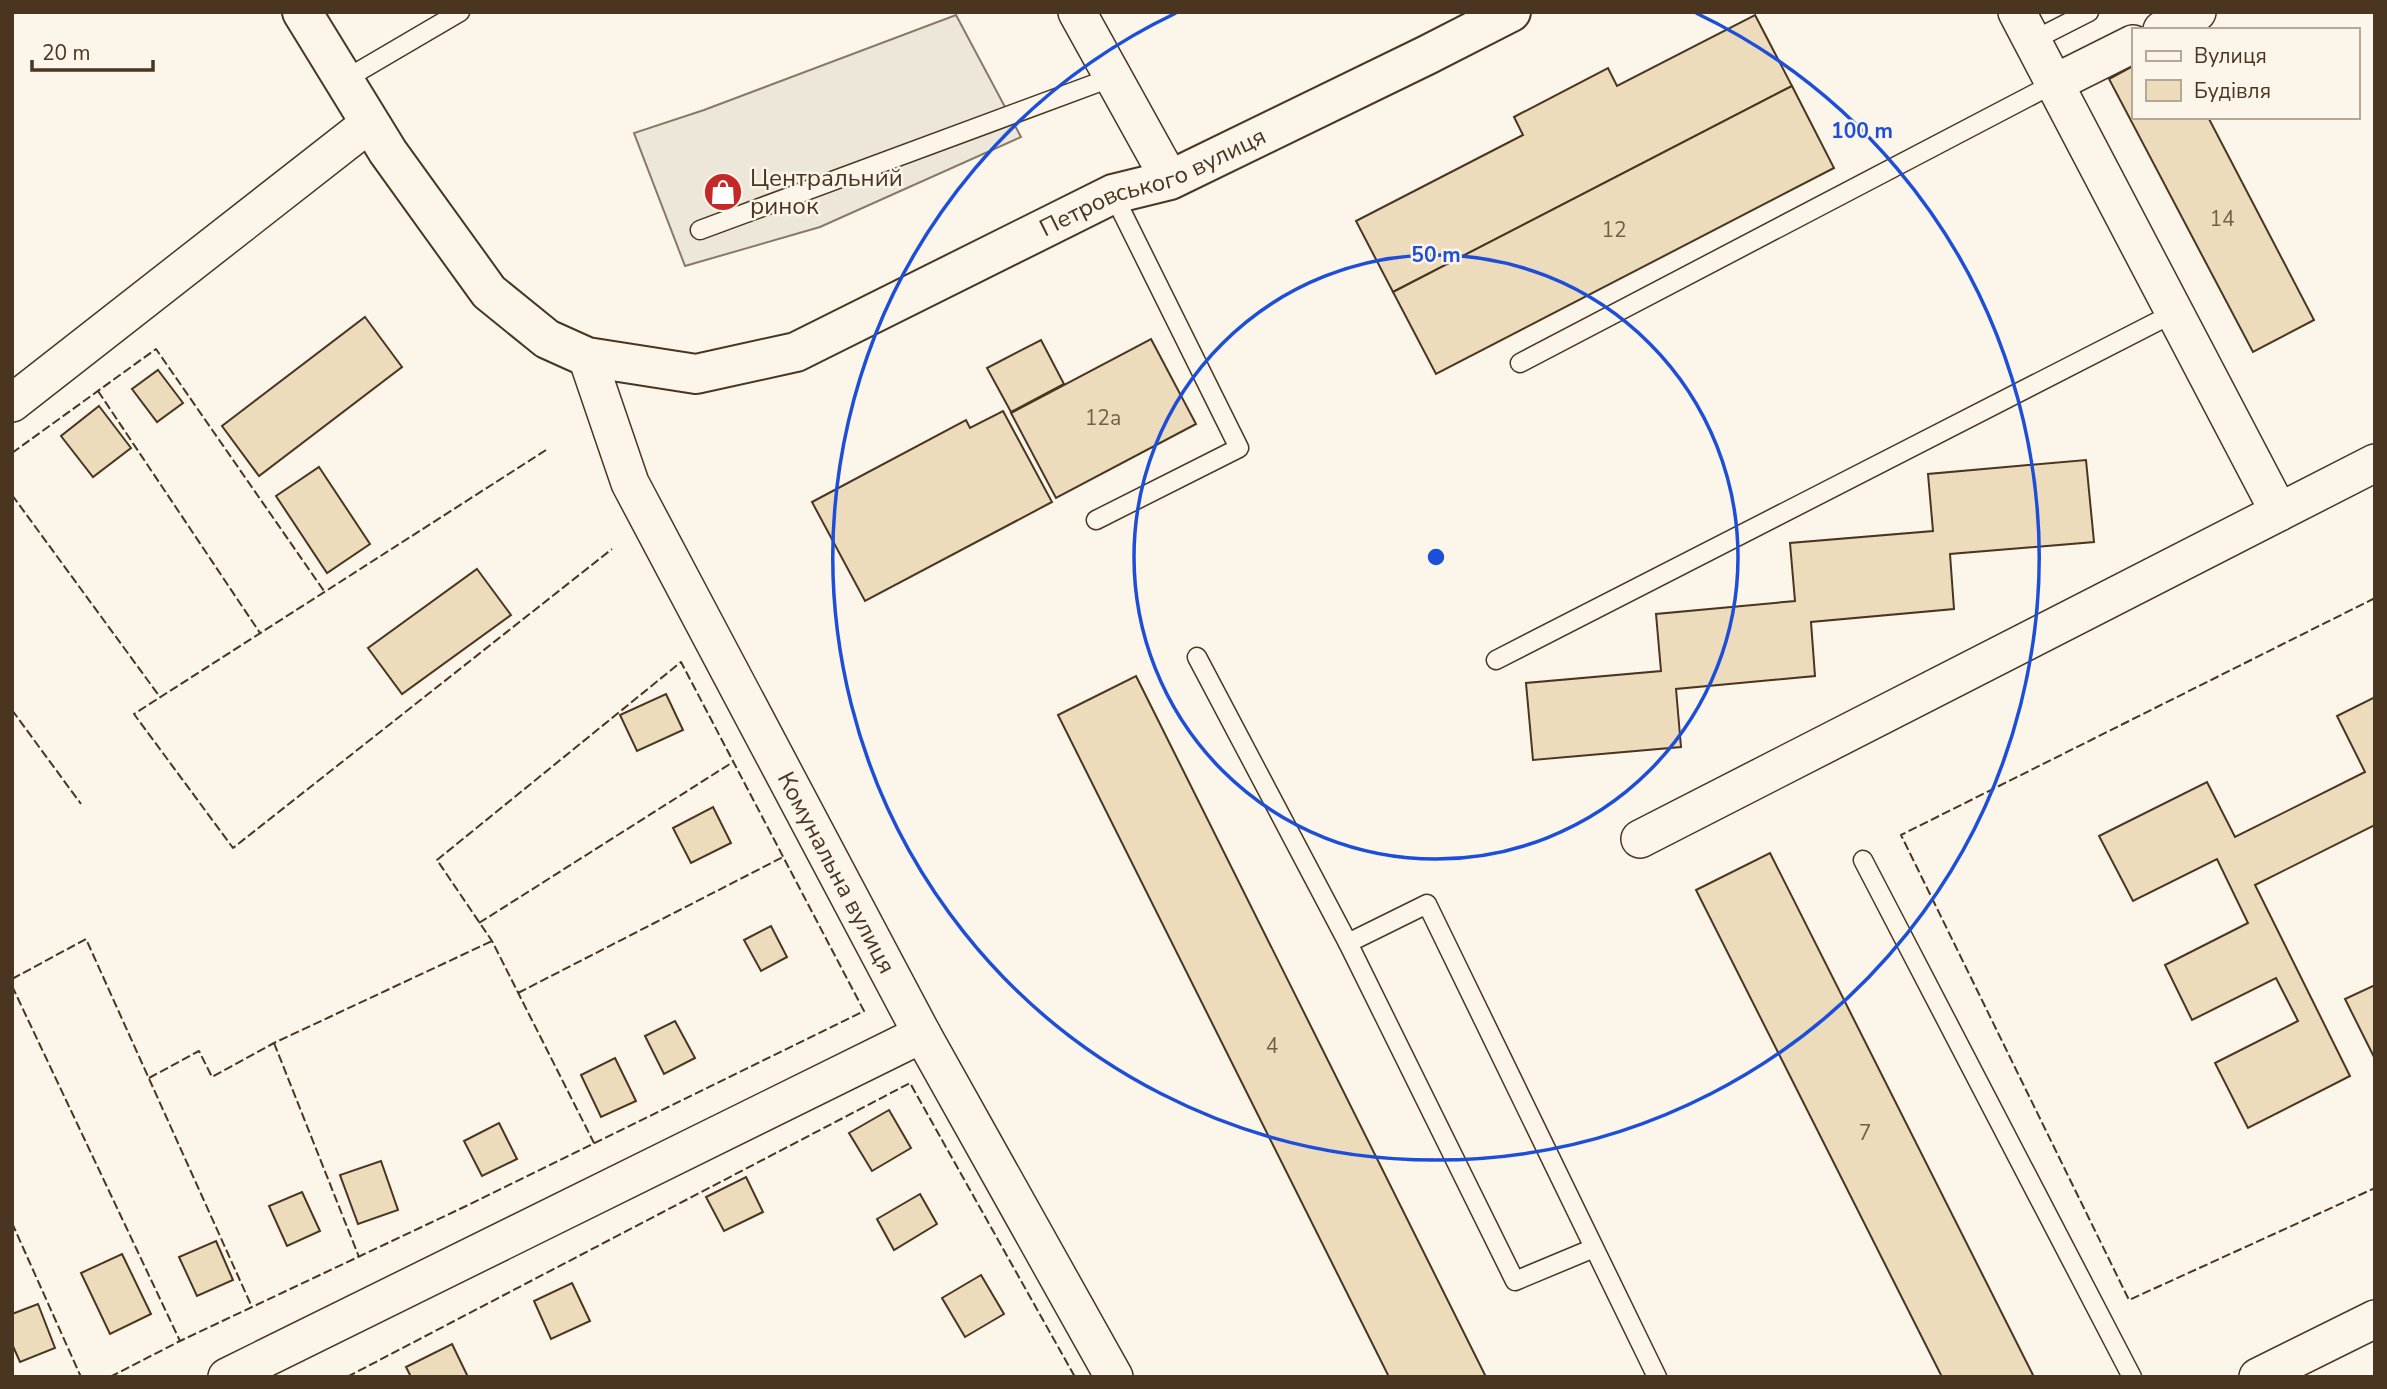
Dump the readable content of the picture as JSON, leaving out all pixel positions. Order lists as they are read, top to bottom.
{
  "streets": {
    "street": ["Петровського вулиця", "Комунальна вулиця"]
  },
  "crossings": [
    ["Петровського вулиця", "Комунальна вулиця"]
  ],
  "places": {
    "shop": ["Центральний ринок"]
  },
  "house_numbers": [
    "14",
    "12",
    "12а",
    "4",
    "7"
  ],
  "legend": ["Вулиця", "Будівля"],
  "scale_bar": "20 m",
  "rings": ["100 m", "50 m"]
}
